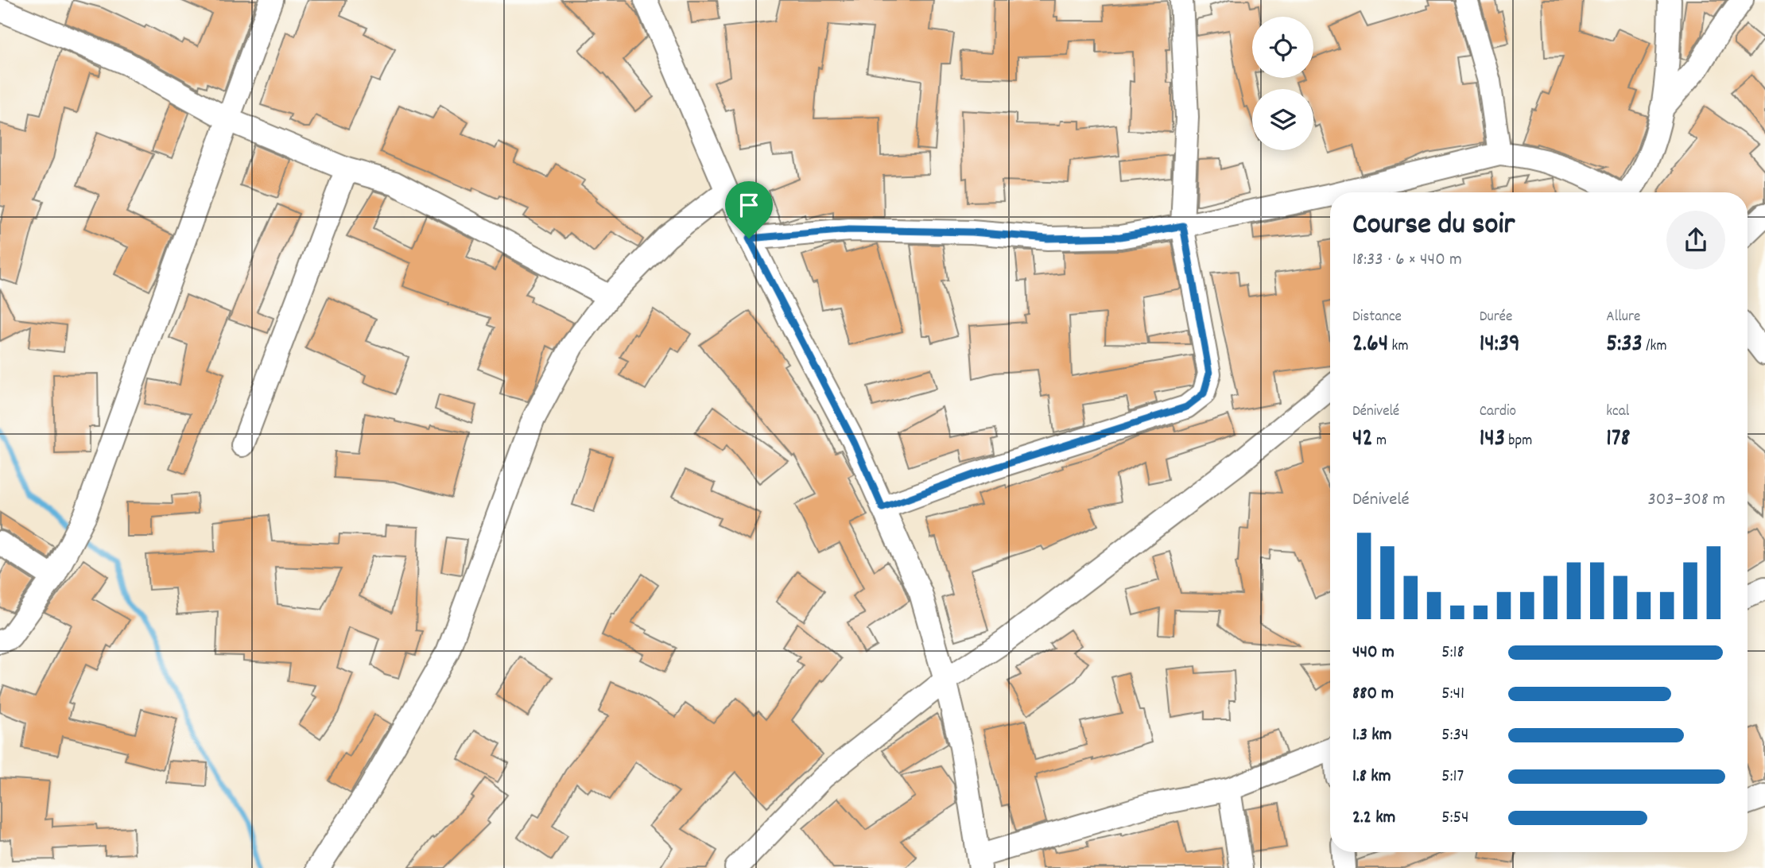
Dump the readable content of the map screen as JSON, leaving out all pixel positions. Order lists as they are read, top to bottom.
{
  "page": {
    "heading": ["Course du soir", "18:33 · 6 × 440 m"],
    "stats": [
      ["Distance", "2.64 km"],
      ["Durée", "14:39"],
      ["Allure", "5:33 /km"],
      ["Dénivelé", "42 m"],
      ["Cardio", "143 bpm"],
      ["kcal", "178"]
    ],
    "chart": ["Dénivelé", "303–308 m"],
    "list": [
      {
        "name": "440 m",
        "note": "5:18"
      },
      {
        "name": "880 m",
        "note": "5:41"
      },
      {
        "name": "1.3 km",
        "note": "5:34"
      },
      {
        "name": "1.8 km",
        "note": "5:17"
      },
      {
        "name": "2.2 km",
        "note": "5:54"
      }
    ]
  }
}
